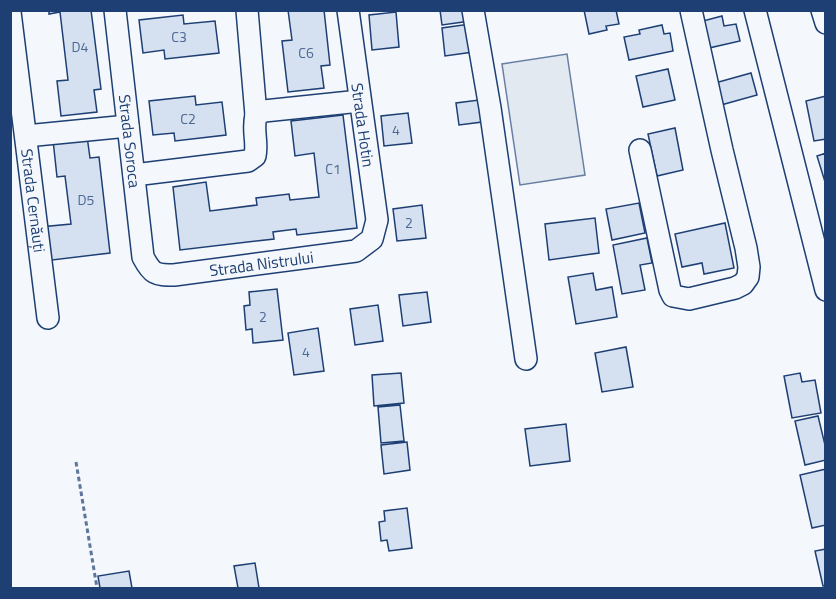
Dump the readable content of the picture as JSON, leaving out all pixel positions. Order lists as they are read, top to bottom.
{
  "streets": {
    "street": [
      "Strada Hotin",
      "Strada Soroca",
      "Strada Cernăuți",
      "Strada Nistrului"
    ]
  },
  "crossings": [
    ["Strada Hotin", "Strada Nistrului"],
    ["Strada Soroca", "Strada Nistrului"]
  ],
  "house_numbers": [
    "C3",
    "D4",
    "C6",
    "C2",
    "4",
    "C1",
    "D5",
    "2",
    "2",
    "4"
  ]
}
